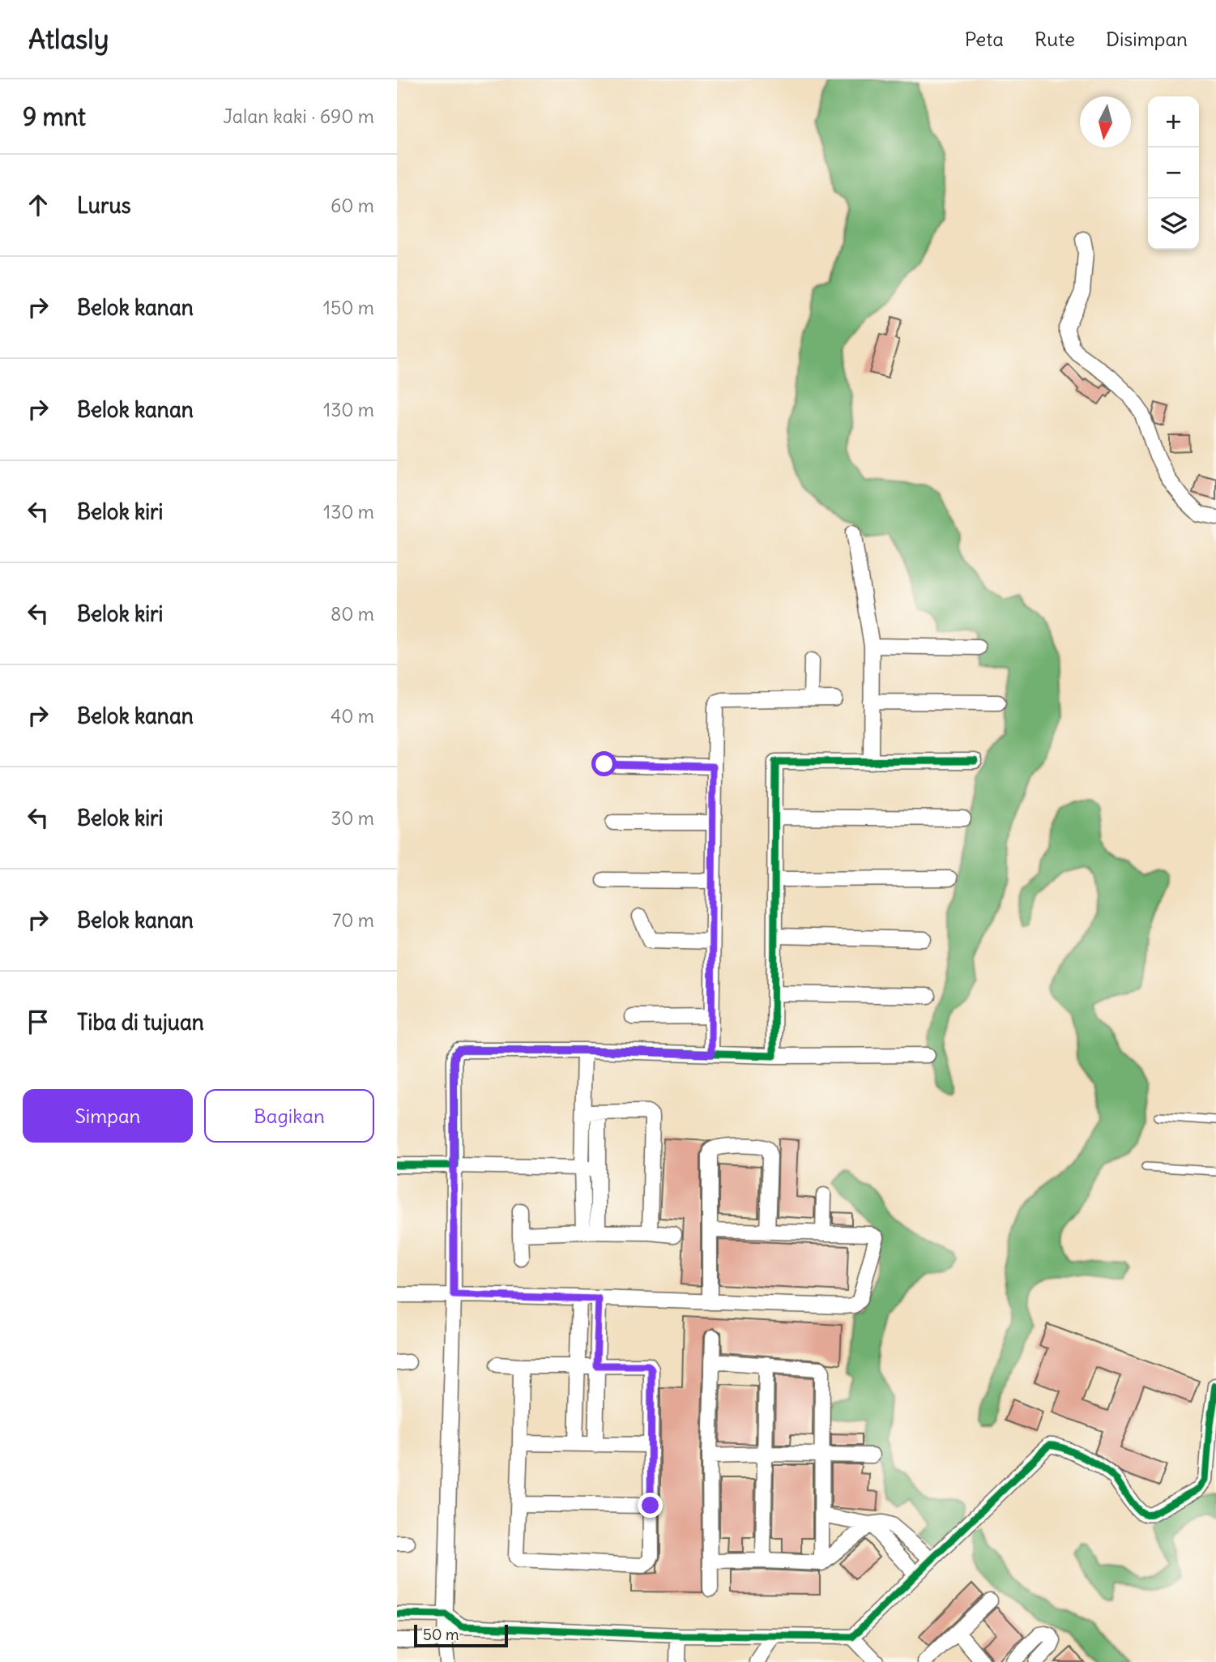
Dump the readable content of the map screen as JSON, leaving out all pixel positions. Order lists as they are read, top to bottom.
{
  "scale_bar": "50 m",
  "north": "bottom",
  "page": {
    "header": "Atlasly",
    "nav": ["Peta", "Rute", "Disimpan"],
    "heading": ["9 mnt", "Jalan kaki · 690 m"],
    "map_buttons": ["+", "−"],
    "list": [
      ["Lurus", "60 m"],
      ["Belok kanan", "150 m"],
      ["Belok kanan", "130 m"],
      ["Belok kiri", "130 m"],
      ["Belok kiri", "80 m"],
      ["Belok kanan", "40 m"],
      ["Belok kiri", "30 m"],
      ["Belok kanan", "70 m"],
      "Tiba di tujuan"
    ],
    "buttons": ["Simpan", "Bagikan"],
    "scale": "50 m"
  }
}
